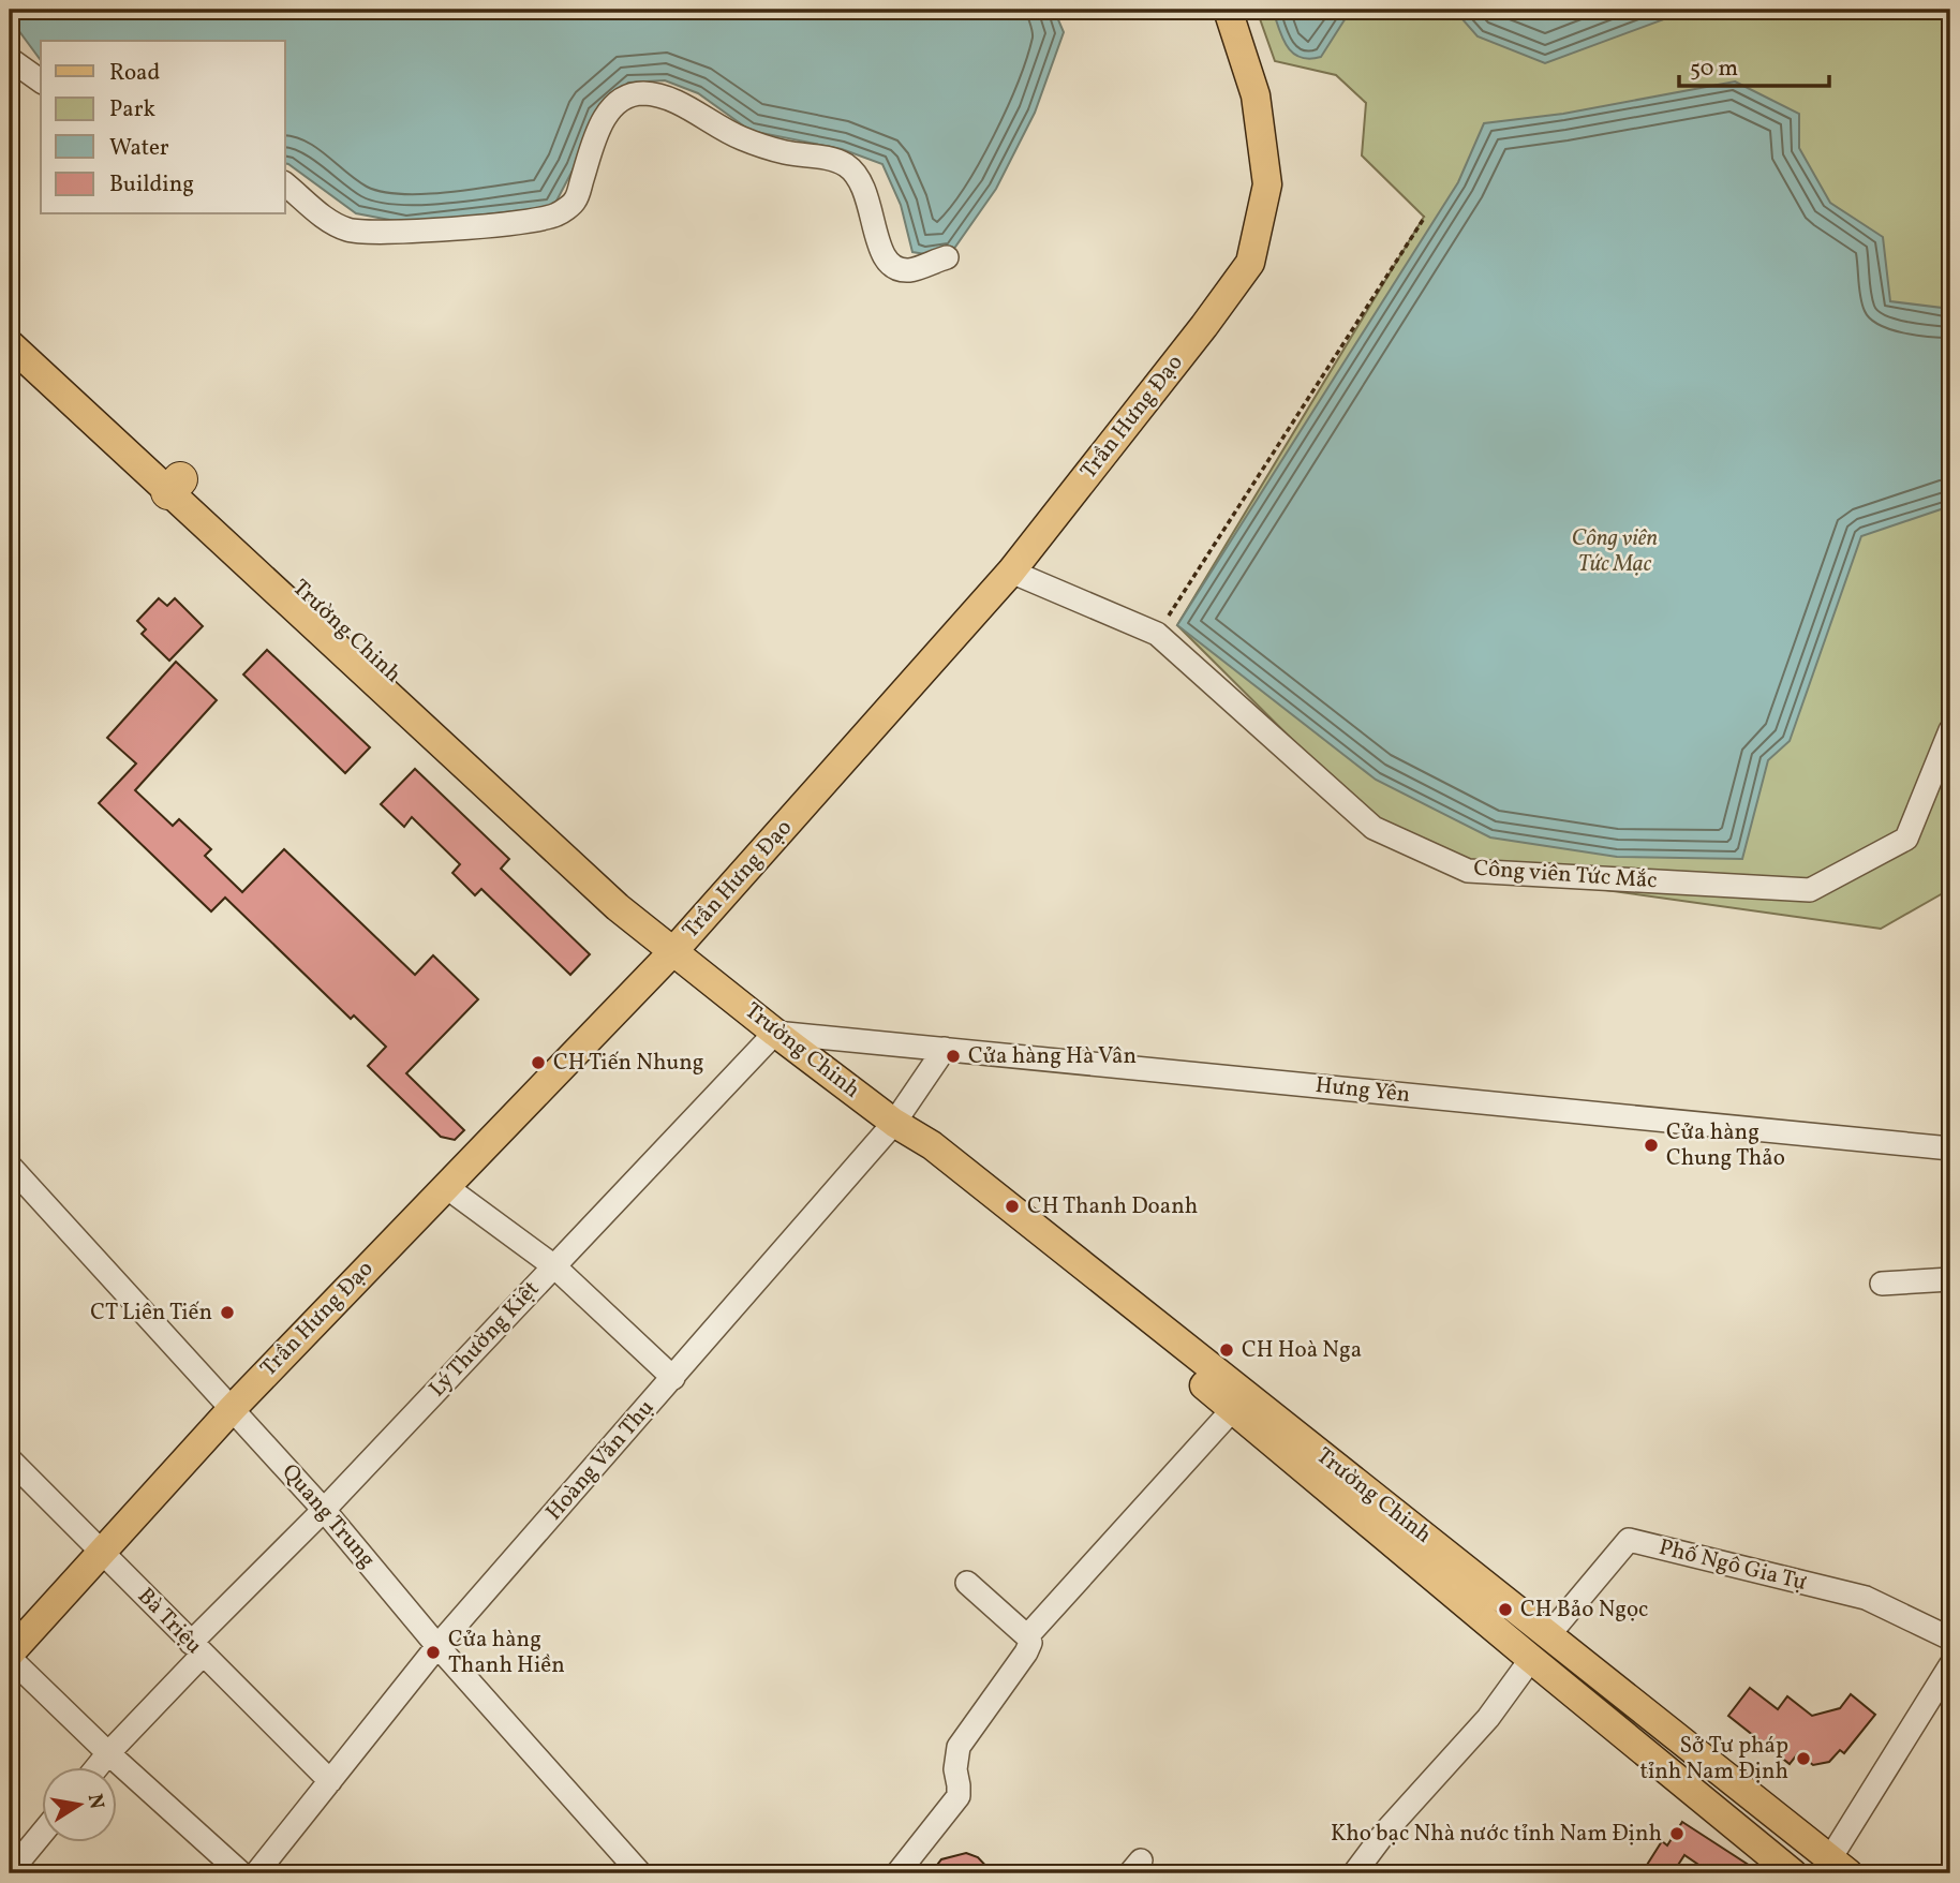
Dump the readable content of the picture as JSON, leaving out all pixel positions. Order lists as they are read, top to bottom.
{
  "streets": {
    "main road": ["Trần Hưng Đạo", "Trường Chinh"],
    "street": [
      "Công viên Tức Mắc",
      "Hưng Yên",
      "Lý Thường Kiệt",
      "Hoàng Văn Thụ",
      "Quang Trung",
      "Phố Ngô Gia Tự",
      "Bà Triệu"
    ]
  },
  "crossings": [
    ["Trần Hưng Đạo", "Trường Chinh"],
    ["Trần Hưng Đạo", "Công viên Tức Mắc"],
    ["Trần Hưng Đạo", "Quang Trung"],
    ["Trần Hưng Đạo", "Bà Triệu"],
    ["Trường Chinh", "Hưng Yên"],
    ["Trường Chinh", "Lý Thường Kiệt"],
    ["Trường Chinh", "Hoàng Văn Thụ"],
    ["Trường Chinh", "Phố Ngô Gia Tự"],
    ["Hưng Yên", "Lý Thường Kiệt"],
    ["Hưng Yên", "Hoàng Văn Thụ"],
    ["Lý Thường Kiệt", "Quang Trung"],
    ["Lý Thường Kiệt", "Bà Triệu"],
    ["Hoàng Văn Thụ", "Quang Trung"],
    ["Hoàng Văn Thụ", "Bà Triệu"]
  ],
  "parks": ["Công viên Tức Mạc"],
  "places": [
    "Cửa hàng Hà Vân",
    "CH Tiến Nhung",
    "Cửa hàng Chung Thảo",
    "CH Thanh Doanh",
    "CT Liên Tiến",
    "CH Hoà Nga",
    "CH Bảo Ngọc",
    "Cửa hàng Thanh Hiền",
    "Sở Tư pháp tỉnh Nam Định",
    "Kho bạc Nhà nước tỉnh Nam Định"
  ],
  "legend": [
    "Road",
    "Park",
    "Water",
    "Building"
  ],
  "scale_bar": "50 m",
  "north": "right"
}
